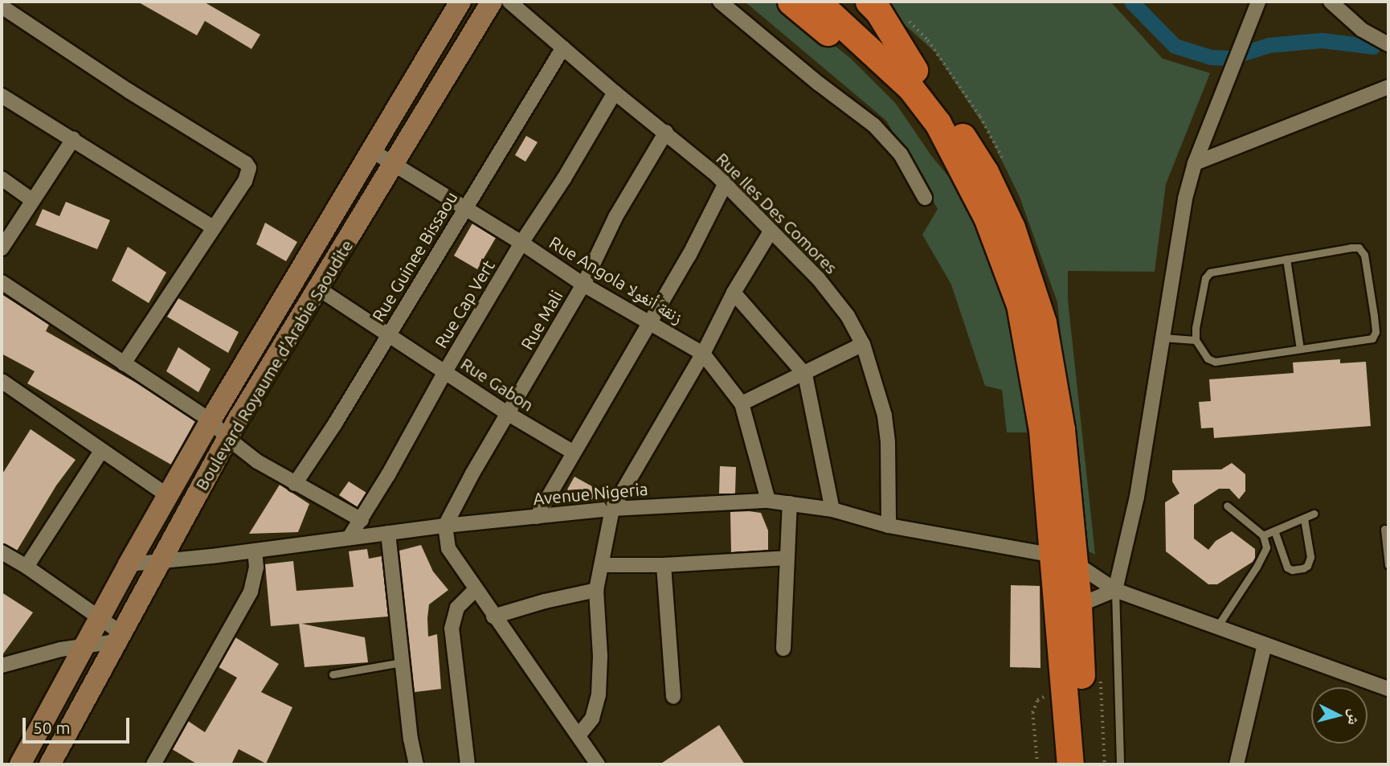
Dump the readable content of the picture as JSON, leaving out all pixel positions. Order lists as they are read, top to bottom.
{
  "streets": {
    "main road": ["Boulevard Royaume d'Arabie Saoudite"],
    "street": [
      "Rue Iles Des Comores",
      "Rue Guinee Bissaou",
      "Rue Angola زنقة أنغولا",
      "Rue Cap Vert",
      "Rue Mali",
      "Rue Gabon",
      "Avenue Nigeria"
    ]
  },
  "crossings": [
    ["Rue Iles Des Comores", "Rue Guinee Bissaou"],
    ["Rue Iles Des Comores", "Rue Cap Vert"],
    ["Rue Iles Des Comores", "Rue Mali"],
    ["Rue Iles Des Comores", "Avenue Nigeria"],
    ["Rue Guinee Bissaou", "Rue Angola زنقة أنغولا"],
    ["Rue Guinee Bissaou", "Rue Gabon"],
    ["Rue Angola زنقة أنغولا", "Rue Cap Vert"],
    ["Rue Angola زنقة أنغولا", "Rue Mali"],
    ["Rue Angola زنقة أنغولا", "Boulevard Royaume d'Arabie Saoudite"],
    ["Rue Angola زنقة أنغولا", "Avenue Nigeria"],
    ["Rue Cap Vert", "Rue Gabon"],
    ["Rue Cap Vert", "Avenue Nigeria"],
    ["Rue Mali", "Rue Gabon"],
    ["Rue Mali", "Avenue Nigeria"],
    ["Boulevard Royaume d'Arabie Saoudite", "Rue Gabon"],
    ["Boulevard Royaume d'Arabie Saoudite", "Avenue Nigeria"]
  ],
  "scale_bar": "50 m",
  "north": "right"
}
